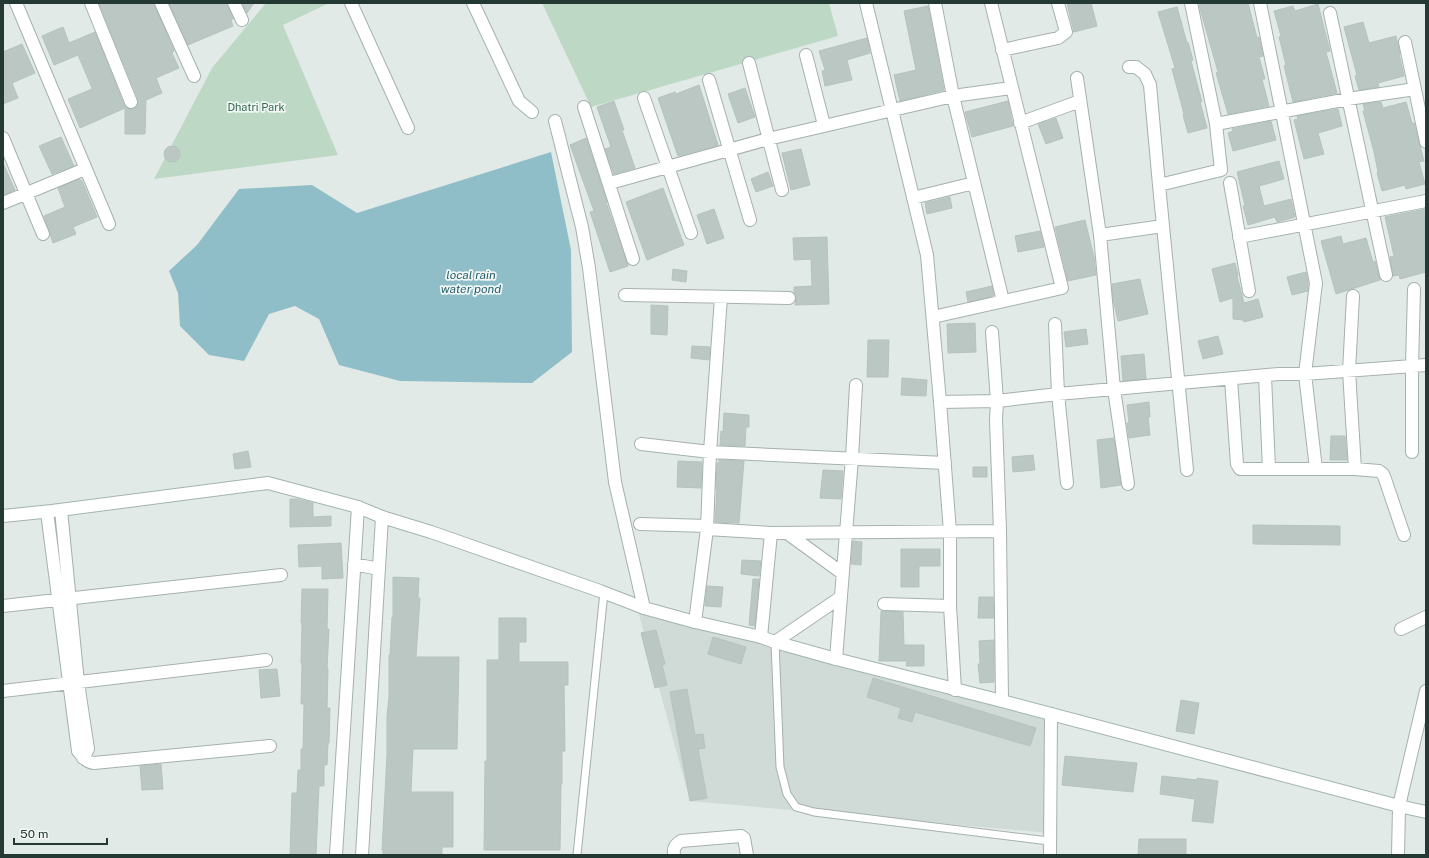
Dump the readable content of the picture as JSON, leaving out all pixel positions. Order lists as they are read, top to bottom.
{
  "water": ["local rain water pond"],
  "parks": ["Dhatri Park"],
  "scale_bar": "50 m"
}
